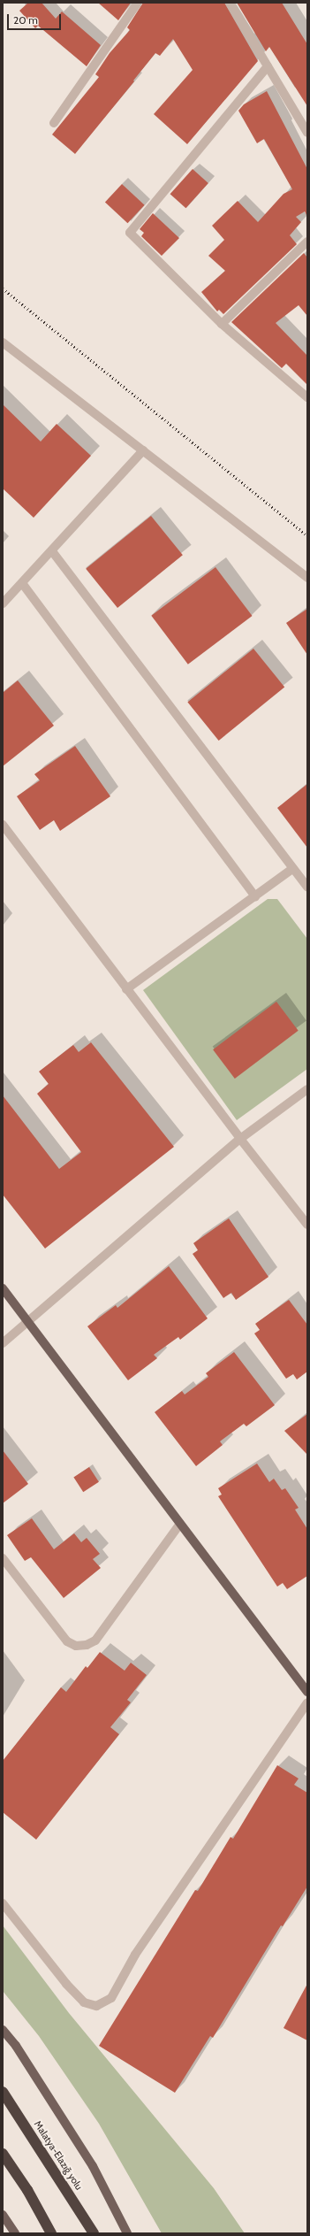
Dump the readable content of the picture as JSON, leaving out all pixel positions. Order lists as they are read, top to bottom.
{
  "streets": {
    "highway": ["Malatya-Elazığ yolu"]
  },
  "scale_bar": "20 m"
}
